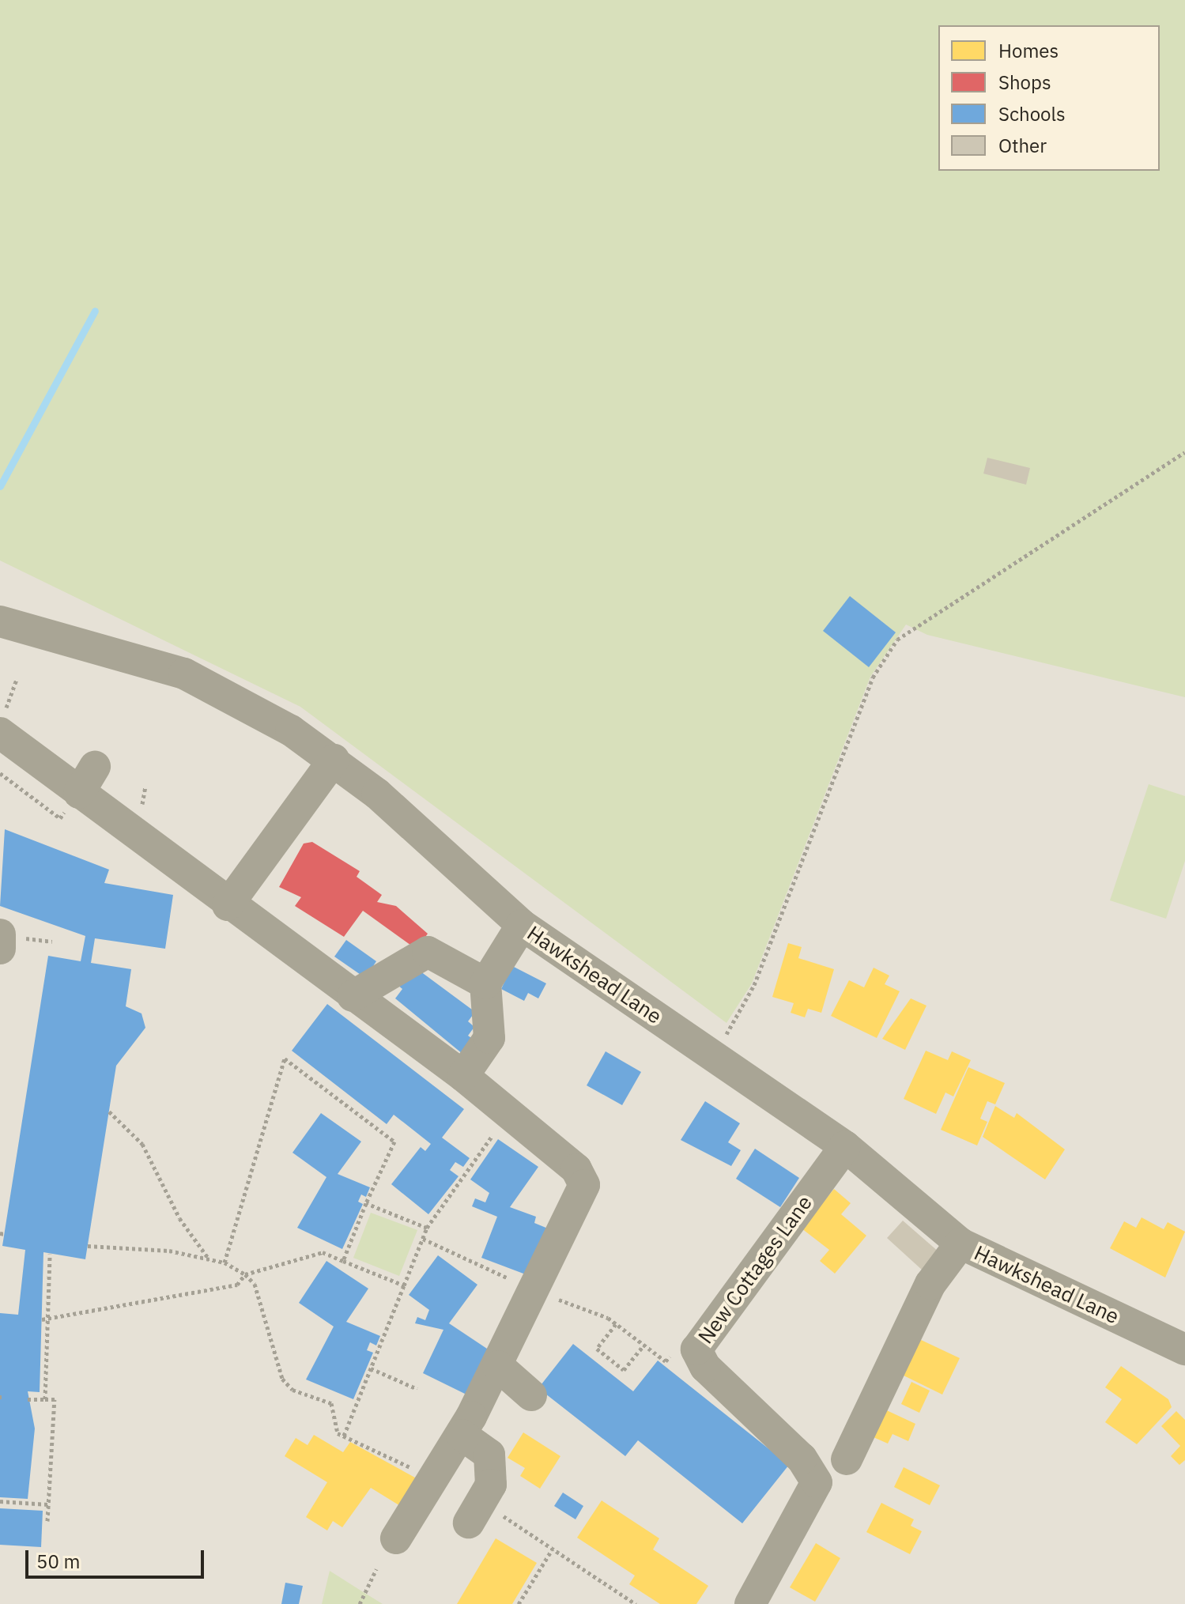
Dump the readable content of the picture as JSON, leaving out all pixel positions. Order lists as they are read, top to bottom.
{
  "streets": {
    "street": ["Hawkshead Lane", "New Cottages Lane"]
  },
  "crossings": [
    ["Hawkshead Lane", "New Cottages Lane"]
  ],
  "legend": [
    "Homes",
    "Shops",
    "Schools",
    "Other"
  ],
  "scale_bar": "50 m"
}
